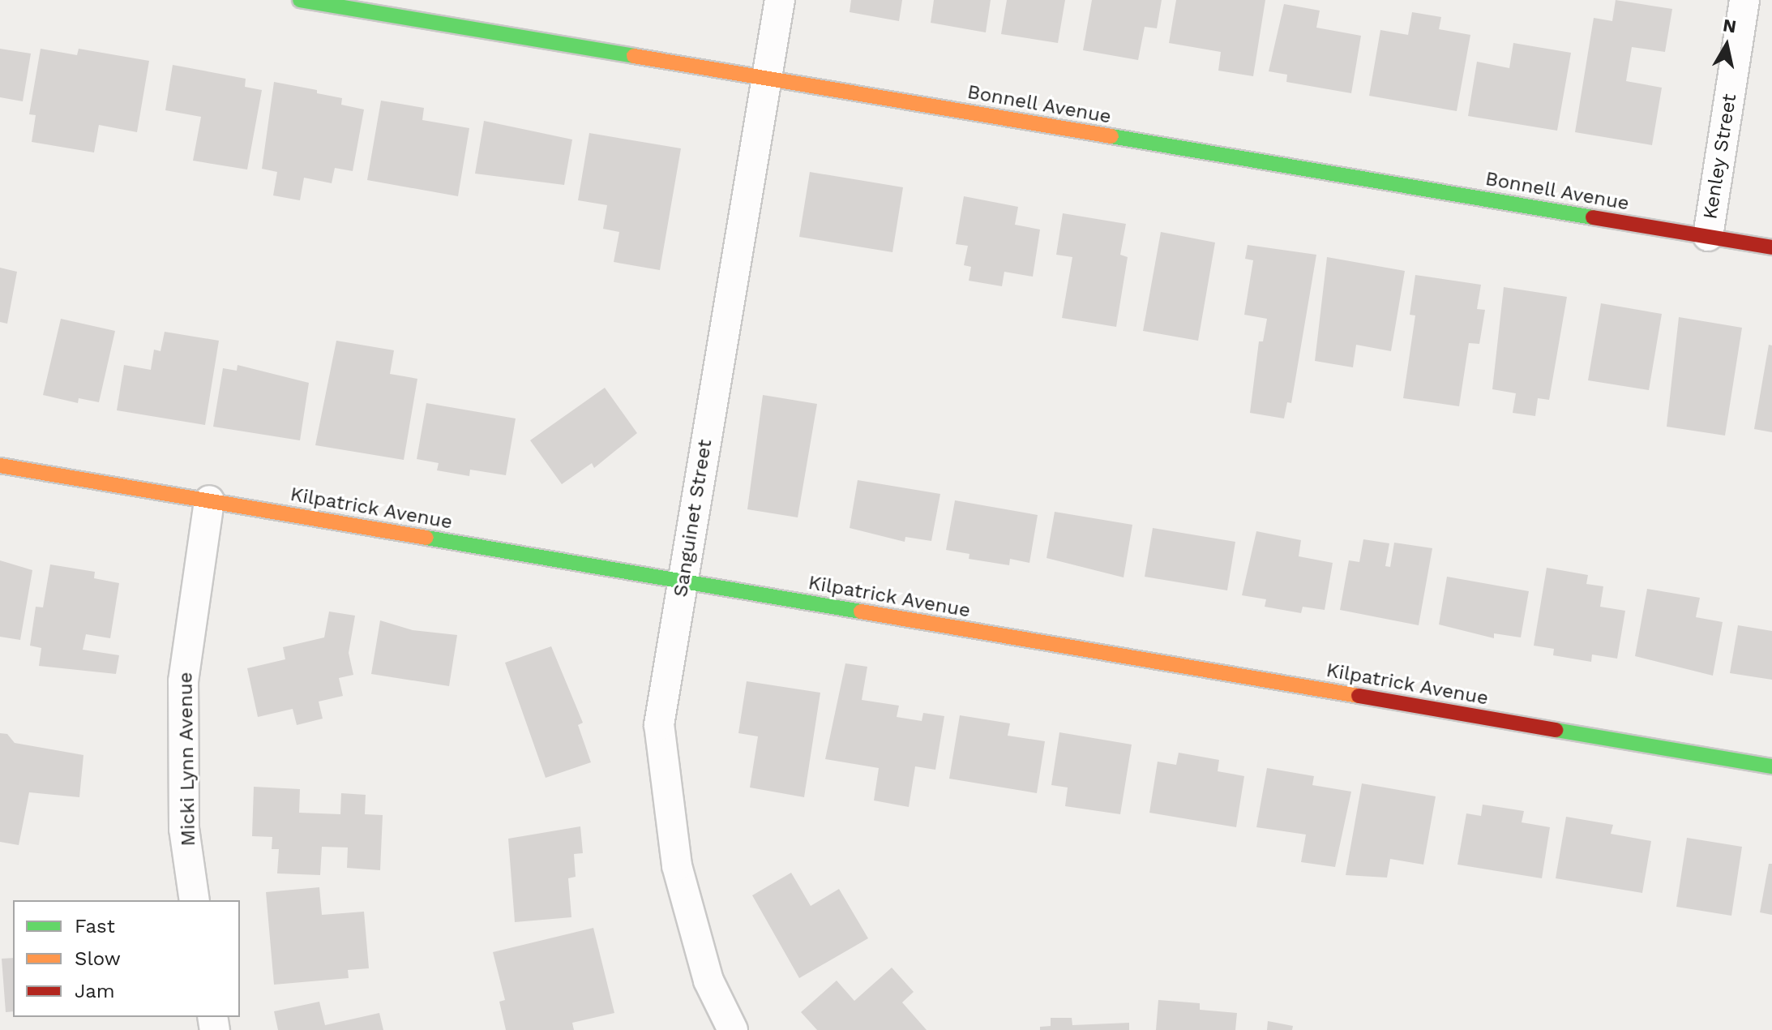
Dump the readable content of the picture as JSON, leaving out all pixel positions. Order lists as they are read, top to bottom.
{
  "streets": {
    "street": [
      "Bonnell Avenue",
      "Kenley Street",
      "Kilpatrick Avenue",
      "Sanguinet Street",
      "Micki Lynn Avenue"
    ]
  },
  "crossings": [
    ["Bonnell Avenue", "Kenley Street"],
    ["Bonnell Avenue", "Sanguinet Street"],
    ["Kilpatrick Avenue", "Sanguinet Street"],
    ["Kilpatrick Avenue", "Micki Lynn Avenue"]
  ],
  "legend": ["Fast", "Slow", "Jam"],
  "north": "top"
}
